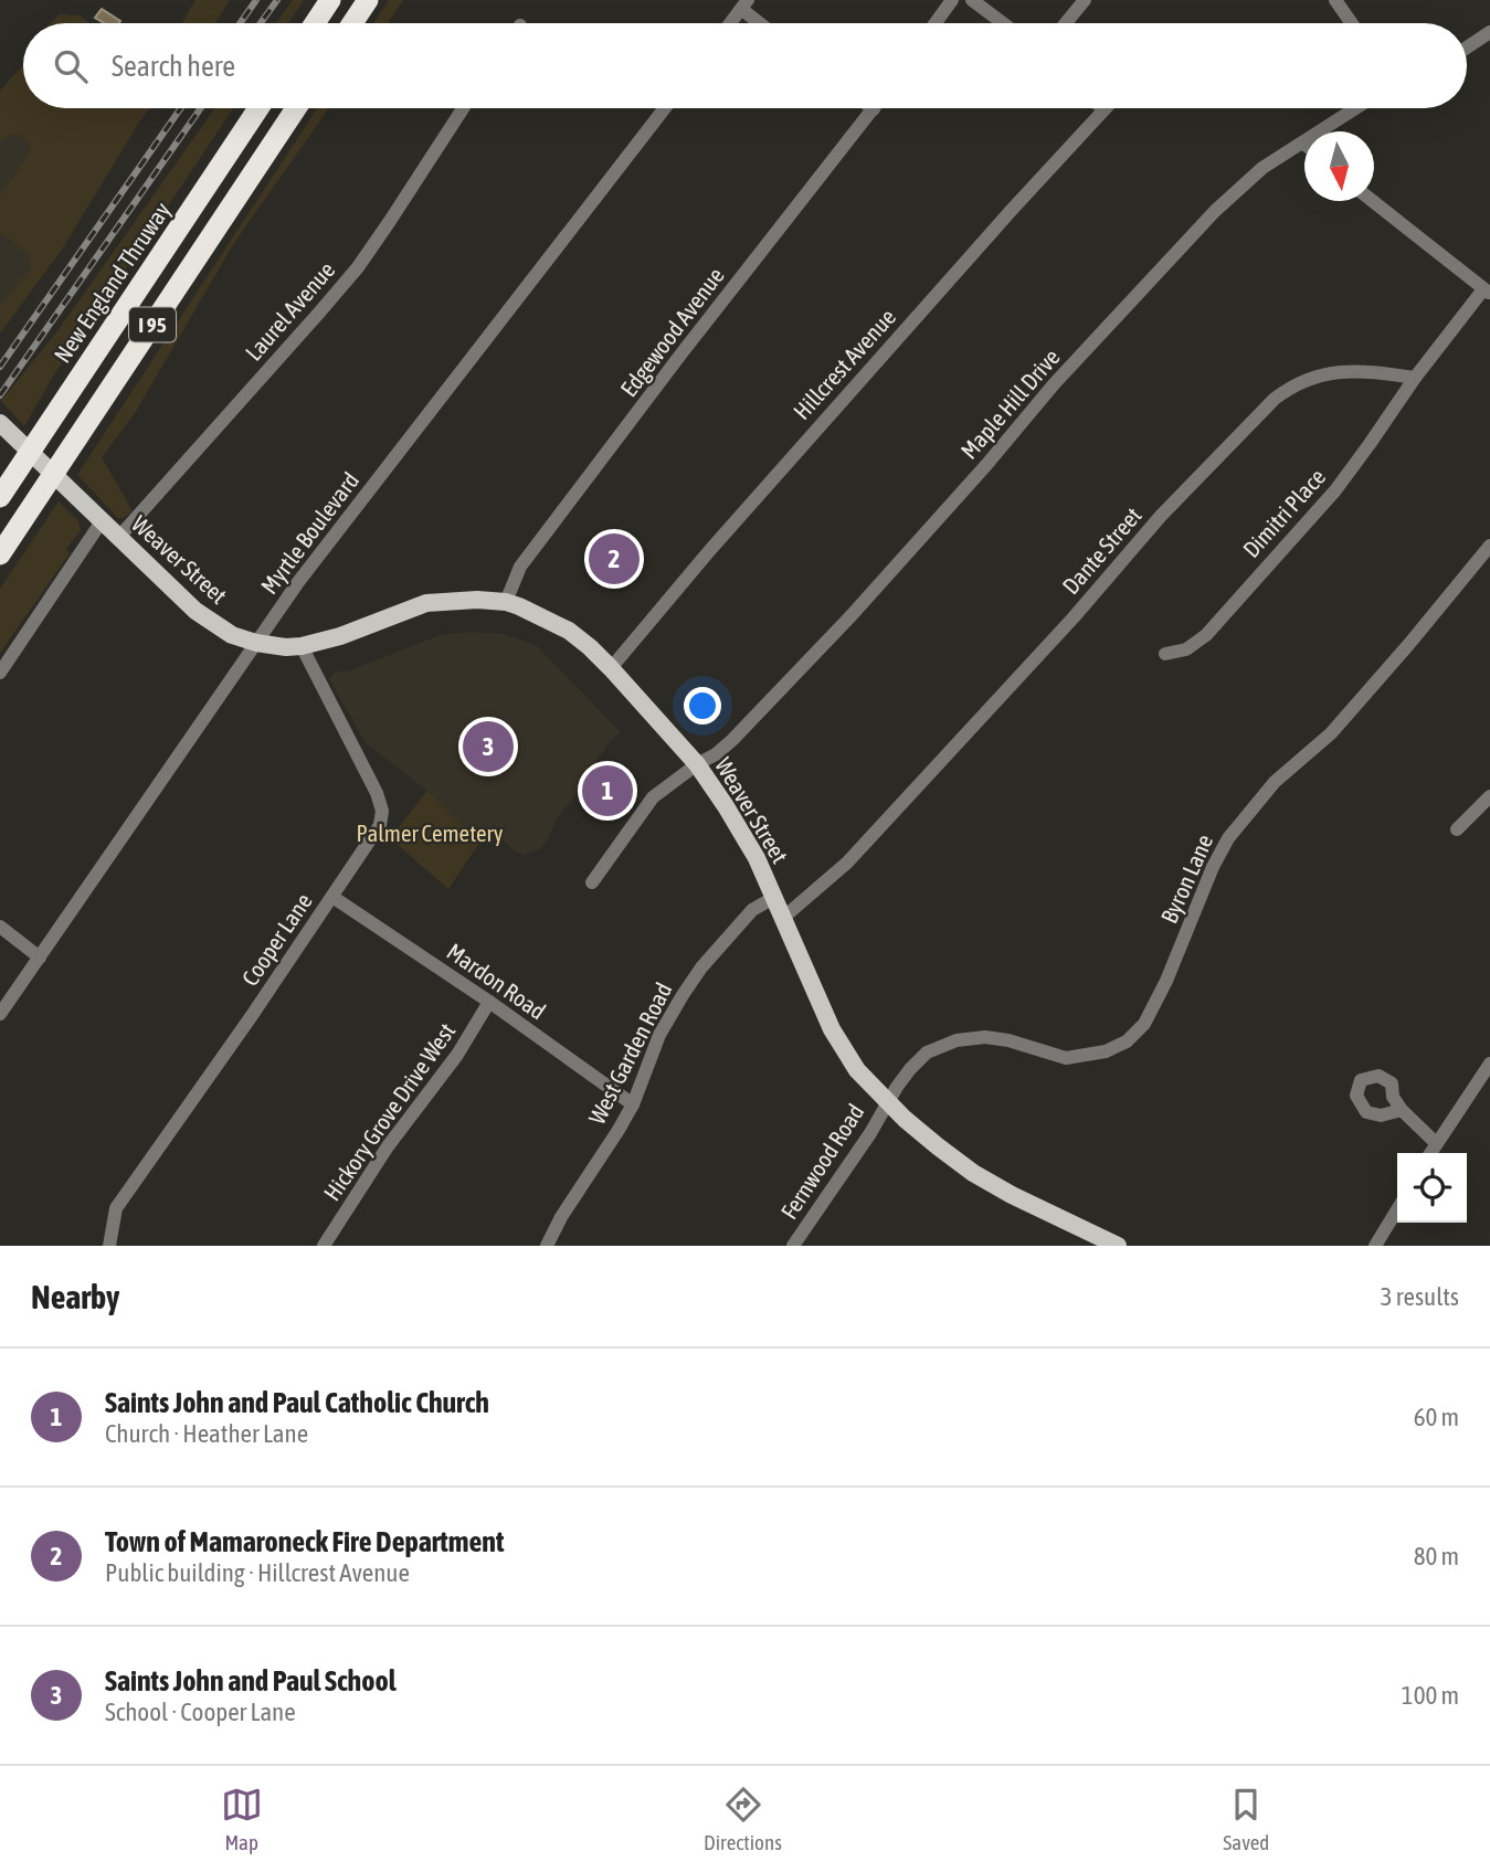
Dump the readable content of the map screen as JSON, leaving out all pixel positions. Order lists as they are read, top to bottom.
{
  "streets": {
    "highway": ["New England Thruway", "I 95"],
    "main road": ["Weaver Street"],
    "street": [
      "Laurel Avenue",
      "Edgewood Avenue",
      "Hillcrest Avenue",
      "Maple Hill Drive",
      "Dimitri Place",
      "Myrtle Boulevard",
      "Dante Street",
      "Byron Lane",
      "Cooper Lane",
      "Mardon Road",
      "West Garden Road",
      "Hickory Grove Drive West",
      "Fernwood Road"
    ]
  },
  "crossings": [
    ["Laurel Avenue", "Weaver Street"],
    ["Edgewood Avenue", "Weaver Street"],
    ["Hillcrest Avenue", "Weaver Street"],
    ["Maple Hill Drive", "Weaver Street"],
    ["Dimitri Place", "Dante Street"],
    ["Myrtle Boulevard", "Weaver Street"],
    ["Dante Street", "Weaver Street"],
    ["Weaver Street", "Byron Lane"],
    ["Weaver Street", "Cooper Lane"],
    ["Weaver Street", "West Garden Road"],
    ["Weaver Street", "Fernwood Road"],
    ["Byron Lane", "Fernwood Road"],
    ["Cooper Lane", "Mardon Road"],
    ["Mardon Road", "West Garden Road"],
    ["Mardon Road", "Hickory Grove Drive West"]
  ],
  "parks": ["Palmer Cemetery"],
  "north": "bottom",
  "page": {
    "search": "Search here",
    "pins": ["2", "3", "1"],
    "heading": ["Nearby", "3 results"],
    "list": [
      {
        "mark": "1",
        "name": "Saints John and Paul Catholic Church",
        "note": "Church · Heather Lane",
        "value": "60 m"
      },
      {
        "mark": "2",
        "name": "Town of Mamaroneck Fire Department",
        "note": "Public building · Hillcrest Avenue",
        "value": "80 m"
      },
      {
        "mark": "3",
        "name": "Saints John and Paul School",
        "note": "School · Cooper Lane",
        "value": "100 m"
      }
    ],
    "nav": ["Map", "Directions", "Saved"]
  }
}
